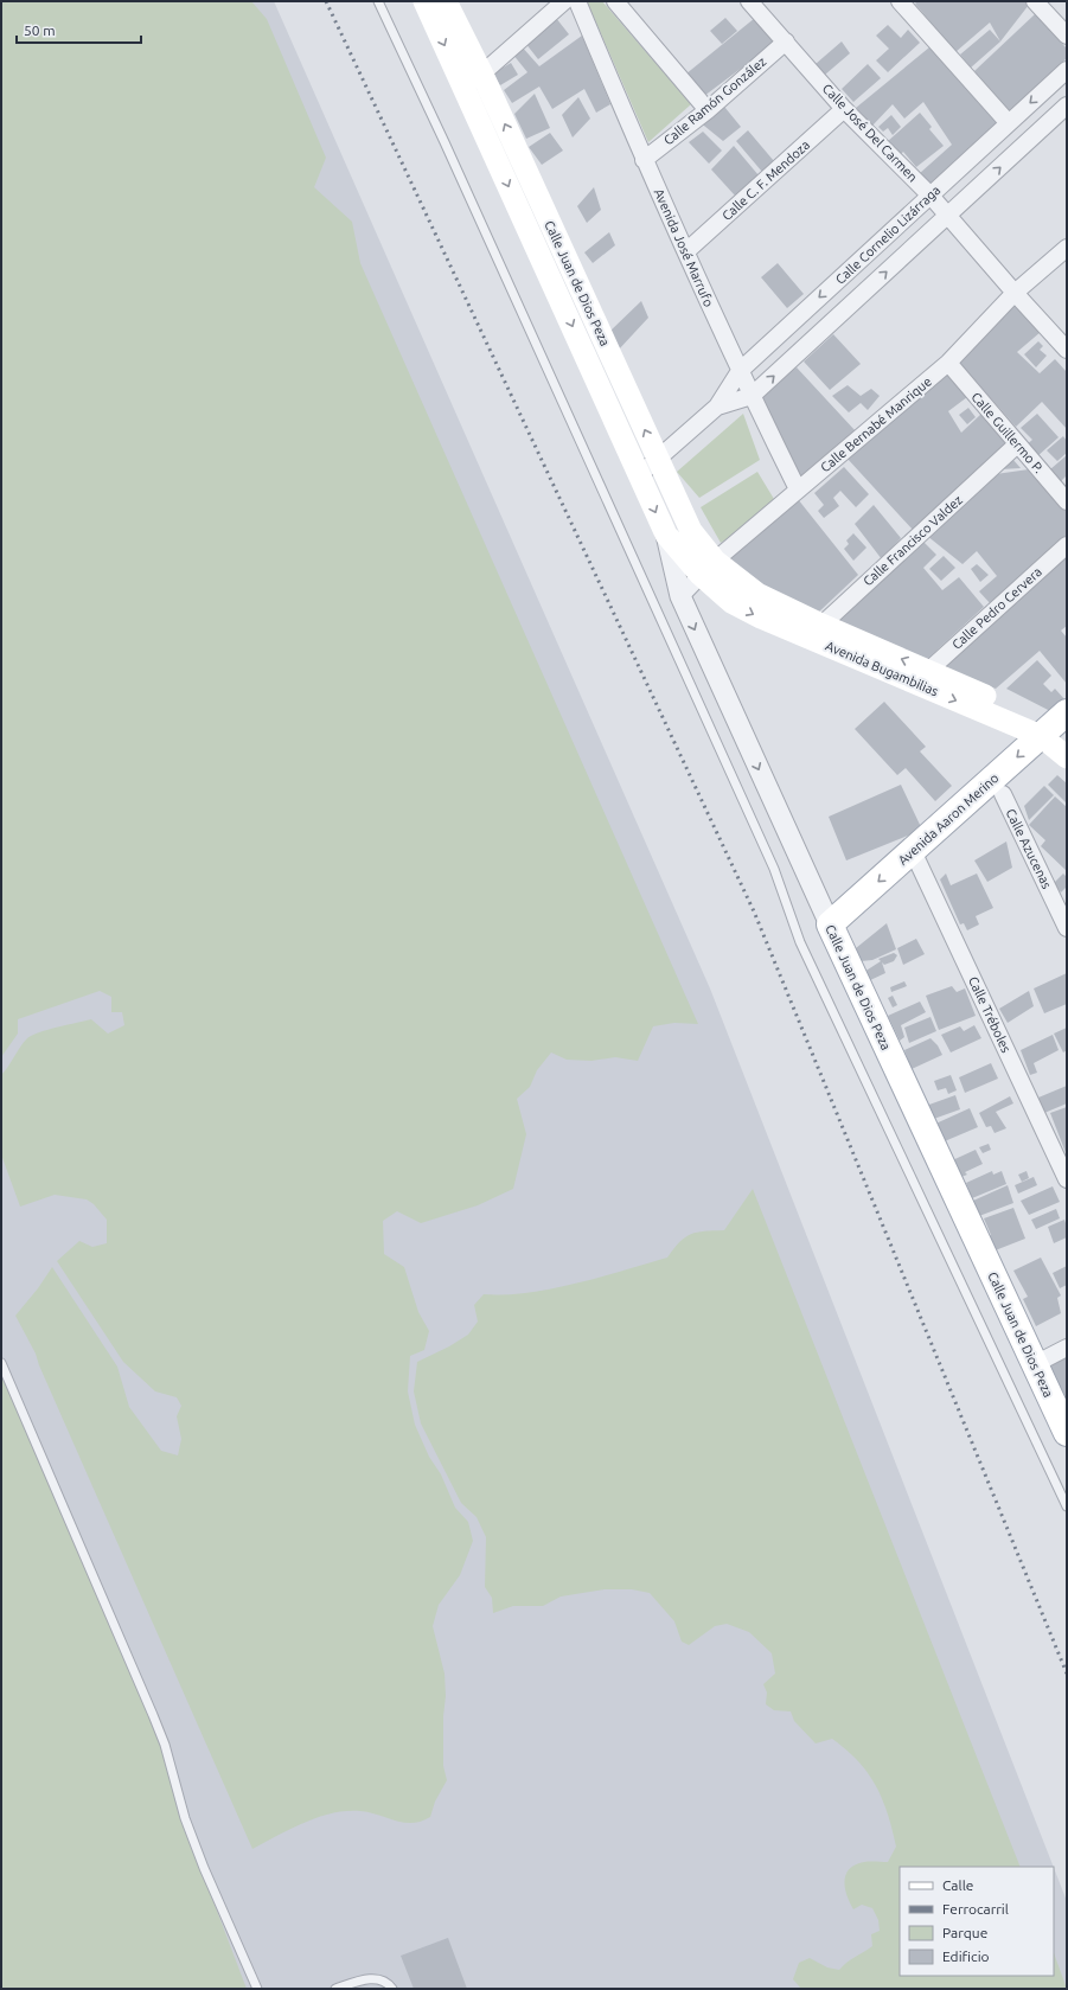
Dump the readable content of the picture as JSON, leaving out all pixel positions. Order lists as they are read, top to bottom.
{
  "streets": {
    "main road": ["Calle Juan de Dios Peza", "Avenida Bugambilias", "Avenida Aaron Merino"],
    "street": [
      "Calle Ramón González",
      "Calle José Del Carmen",
      "Calle C. F. Mendoza",
      "Calle Cornelio Lizárraga",
      "Avenida José Marrufo",
      "Calle Bernabé Manrique",
      "Calle Guillermo P.",
      "Calle Francisco Valdez",
      "Calle Pedro Cervera",
      "Calle Azucenas",
      "Calle Tréboles"
    ]
  },
  "crossings": [
    ["Calle Ramón González", "Calle José Del Carmen"],
    ["Calle Ramón González", "Avenida José Marrufo"],
    ["Calle José Del Carmen", "Calle C. F. Mendoza"],
    ["Calle José Del Carmen", "Calle Cornelio Lizárraga"],
    ["Calle José Del Carmen", "Calle Bernabé Manrique"],
    ["Calle C. F. Mendoza", "Avenida José Marrufo"],
    ["Calle Cornelio Lizárraga", "Avenida José Marrufo"],
    ["Calle Cornelio Lizárraga", "Calle Juan de Dios Peza"],
    ["Avenida José Marrufo", "Calle Bernabé Manrique"],
    ["Calle Juan de Dios Peza", "Calle Bernabé Manrique"],
    ["Calle Juan de Dios Peza", "Avenida Bugambilias"],
    ["Calle Juan de Dios Peza", "Avenida Aaron Merino"],
    ["Calle Bernabé Manrique", "Calle Guillermo P."],
    ["Calle Bernabé Manrique", "Avenida Bugambilias"],
    ["Calle Guillermo P.", "Calle Francisco Valdez"],
    ["Calle Francisco Valdez", "Avenida Bugambilias"],
    ["Calle Pedro Cervera", "Avenida Bugambilias"],
    ["Avenida Bugambilias", "Avenida Aaron Merino"],
    ["Avenida Aaron Merino", "Calle Azucenas"],
    ["Avenida Aaron Merino", "Calle Tréboles"]
  ],
  "legend": [
    "Calle",
    "Ferrocarril",
    "Parque",
    "Edificio"
  ],
  "scale_bar": "50 m"
}
